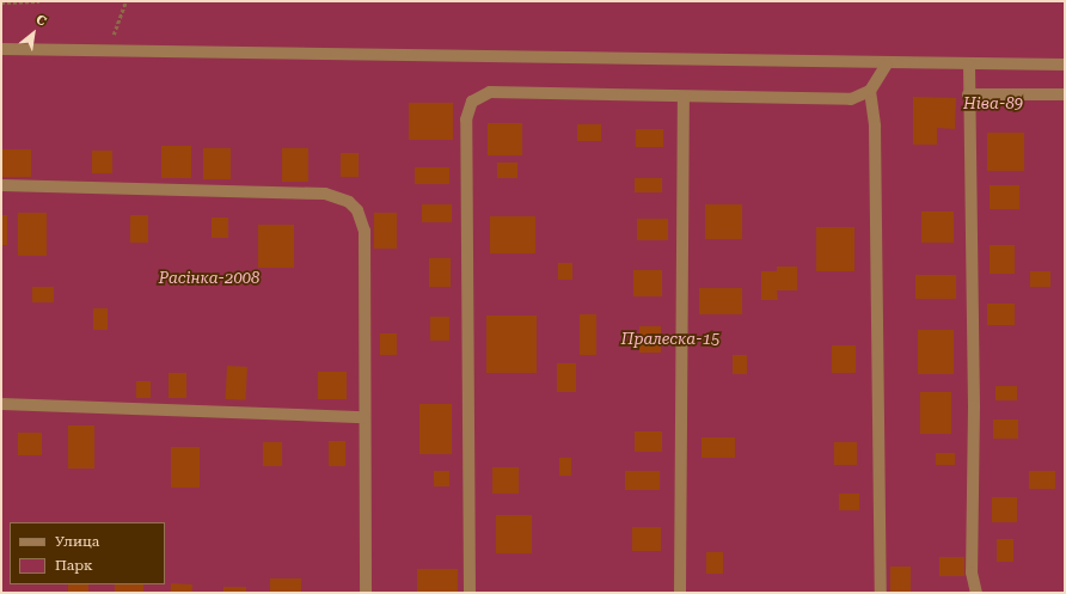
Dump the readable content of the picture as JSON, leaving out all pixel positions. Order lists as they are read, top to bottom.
{
  "parks": ["Ніва-89", "Расінка-2008", "Пралеска-15"],
  "legend": ["Улица", "Парк"],
  "north": "top right"
}
